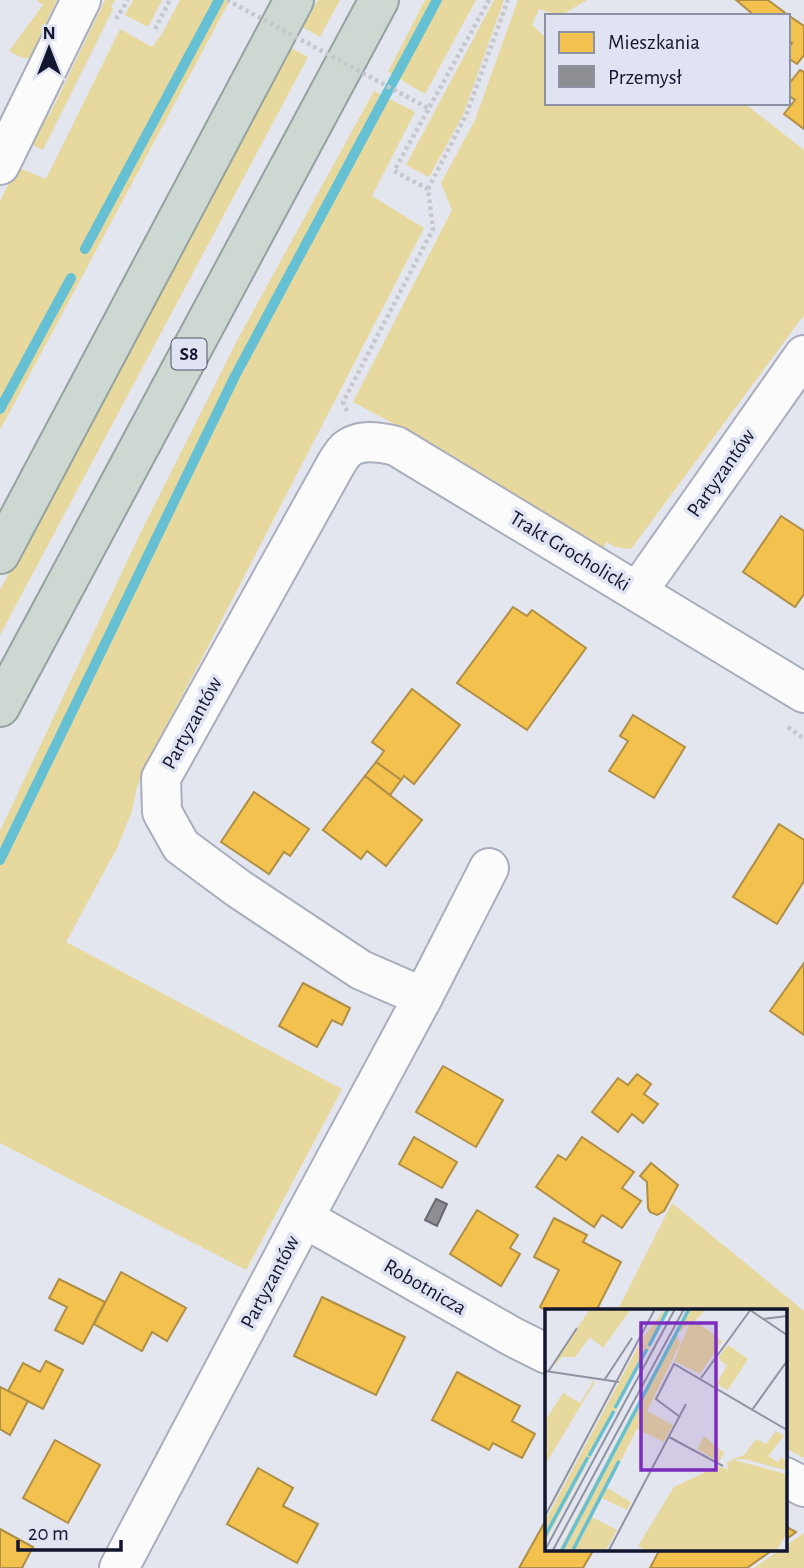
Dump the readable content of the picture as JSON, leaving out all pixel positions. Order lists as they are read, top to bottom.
{
  "streets": {
    "highway": ["S8"],
    "street": ["Partyzantów", "Trakt Grocholicki", "Robotnicza"]
  },
  "crossings": [
    ["Partyzantów", "Trakt Grocholicki"],
    ["Partyzantów", "Robotnicza"]
  ],
  "legend": ["Mieszkania", "Przemysł"],
  "scale_bar": "20 m",
  "north": "top"
}
